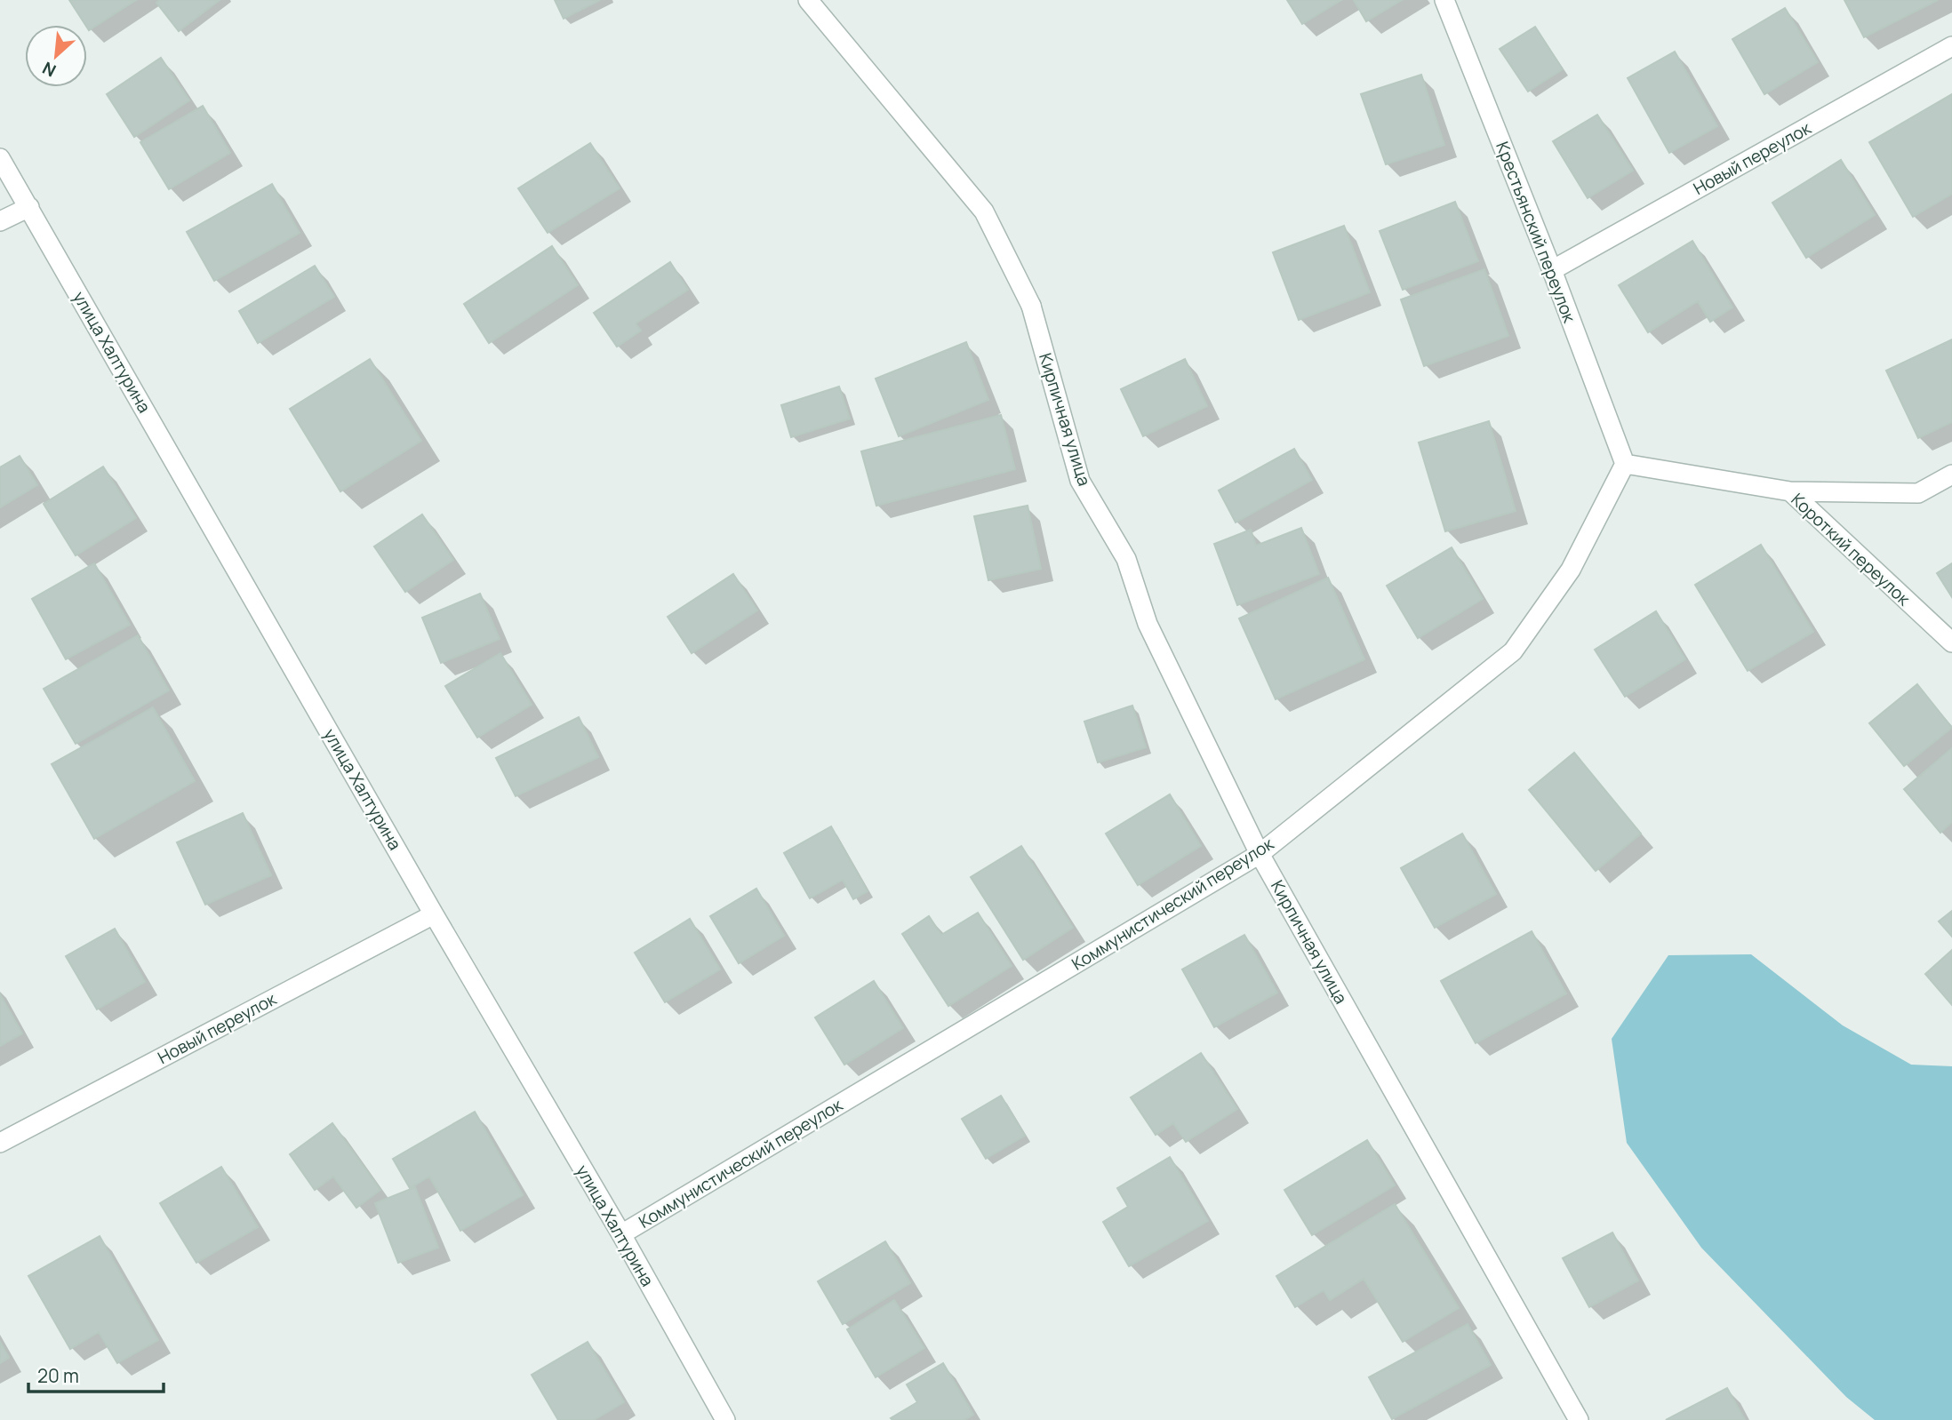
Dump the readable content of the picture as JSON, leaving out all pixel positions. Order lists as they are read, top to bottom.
{
  "streets": {
    "street": [
      "Новый переулок",
      "Крестьянский переулок",
      "улица Халтурина",
      "Кирпичная улица",
      "Короткий переулок",
      "Коммунистический переулок"
    ]
  },
  "crossings": [
    ["Новый переулок", "Крестьянский переулок"],
    ["Новый переулок", "улица Халтурина"],
    ["Крестьянский переулок", "Короткий переулок"],
    ["Крестьянский переулок", "Коммунистический переулок"],
    ["улица Халтурина", "Коммунистический переулок"],
    ["Кирпичная улица", "Коммунистический переулок"],
    ["Короткий переулок", "Коммунистический переулок"]
  ],
  "scale_bar": "20 m",
  "north": "bottom left"
}
